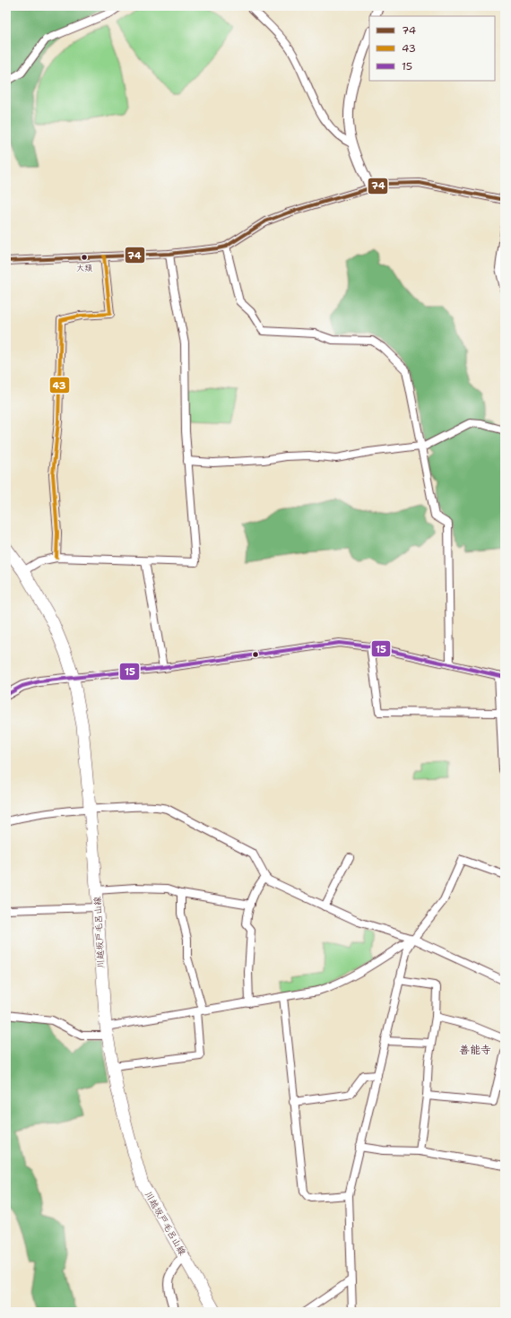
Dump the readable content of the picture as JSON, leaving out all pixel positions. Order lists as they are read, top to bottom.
{
  "streets": {
    "main road": ["川越坂戸毛呂山線"]
  },
  "districts": ["善能寺"],
  "places": ["大類"],
  "lines": ["transit line 74", "transit line 43", "transit line 15"],
  "legend": ["74", "43", "15"]
}
